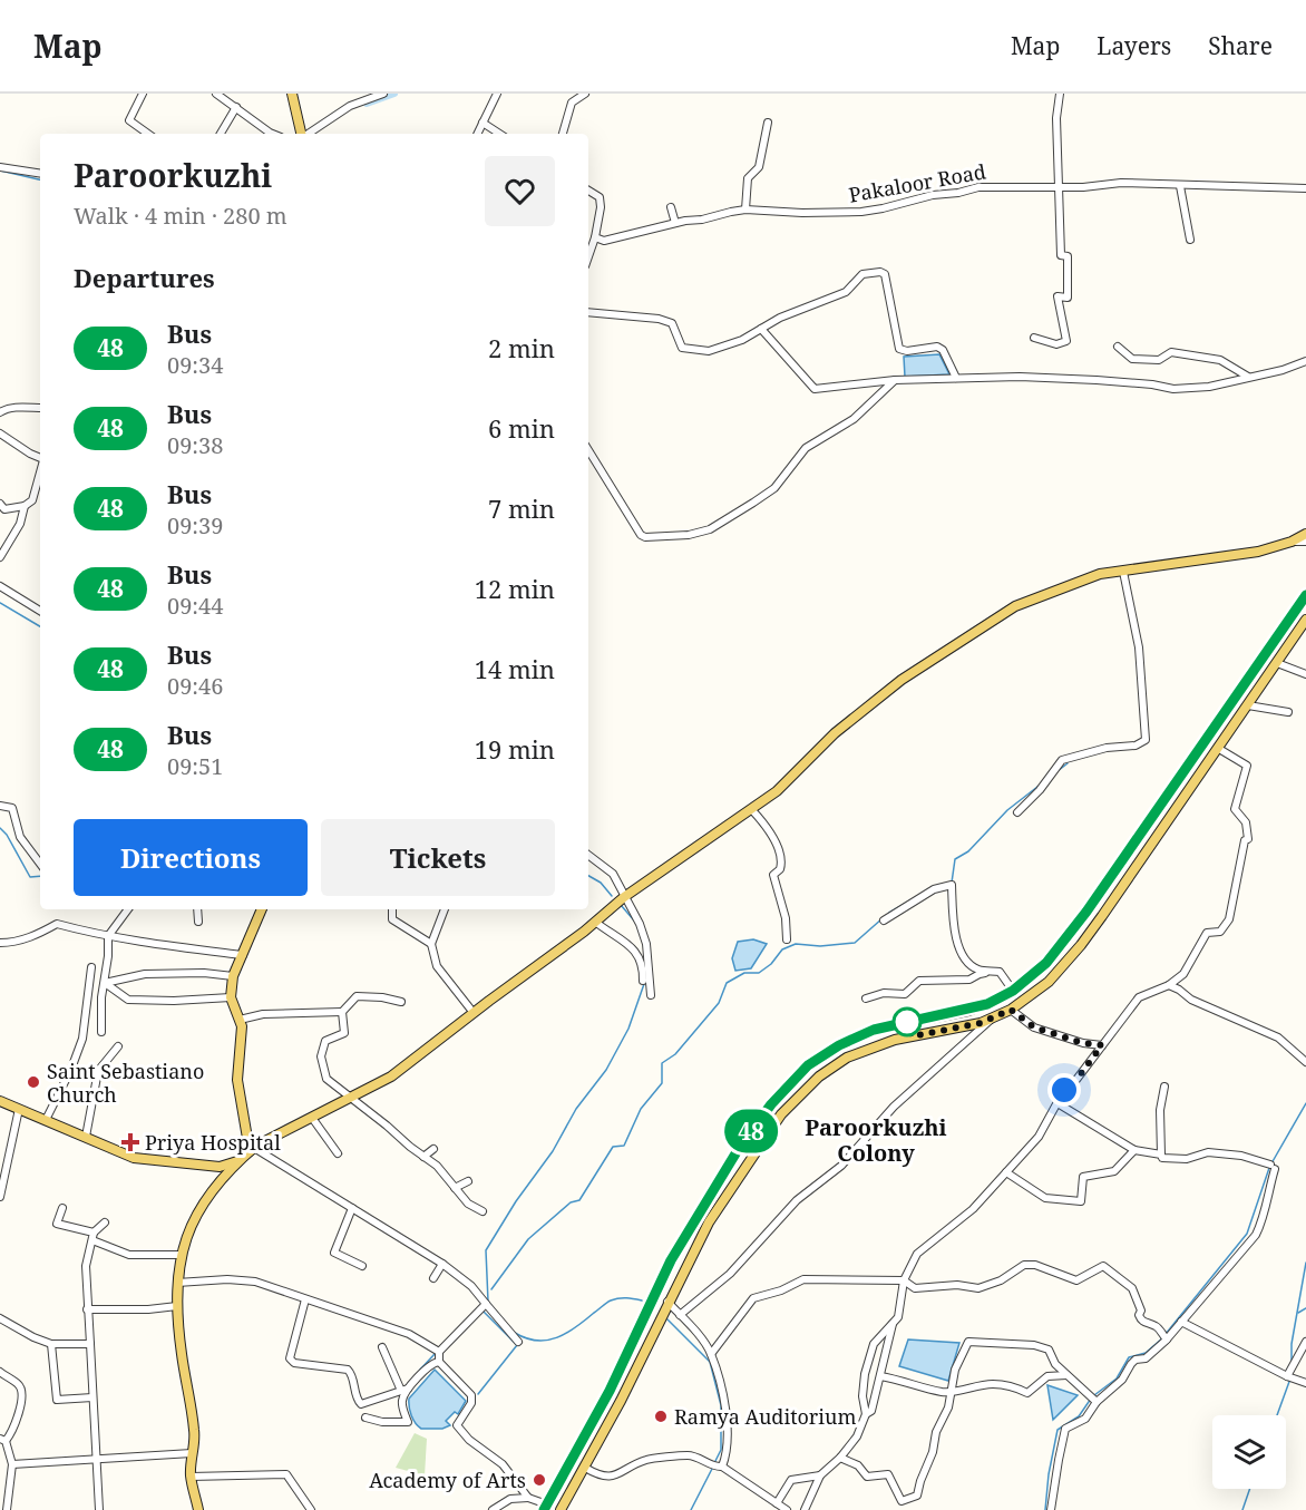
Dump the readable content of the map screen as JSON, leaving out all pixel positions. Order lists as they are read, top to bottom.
{
  "streets": {
    "street": ["Pakaloor Road"]
  },
  "districts": ["Paroorkuzhi Colony"],
  "places": {
    "other": ["Saint Sebastiano Church", "Ramya Auditorium", "Academy of Arts"],
    "health": ["Priya Hospital"]
  },
  "lines": ["bus line 48"],
  "page": {
    "header": "Map",
    "nav": ["Map", "Layers", "Share"],
    "on_map": "48",
    "heading": [
      ["Paroorkuzhi", "Walk · 4 min · 280 m"],
      "Departures"
    ],
    "list": [
      {
        "mark": "48",
        "name": "Bus",
        "note": "09:34",
        "value": "2 min"
      },
      {
        "mark": "48",
        "name": "Bus",
        "note": "09:38",
        "value": "6 min"
      },
      {
        "mark": "48",
        "name": "Bus",
        "note": "09:39",
        "value": "7 min"
      },
      {
        "mark": "48",
        "name": "Bus",
        "note": "09:44",
        "value": "12 min"
      },
      {
        "mark": "48",
        "name": "Bus",
        "note": "09:46",
        "value": "14 min"
      },
      {
        "mark": "48",
        "name": "Bus",
        "note": "09:51",
        "value": "19 min"
      }
    ],
    "buttons": ["Directions", "Tickets"]
  }
}
